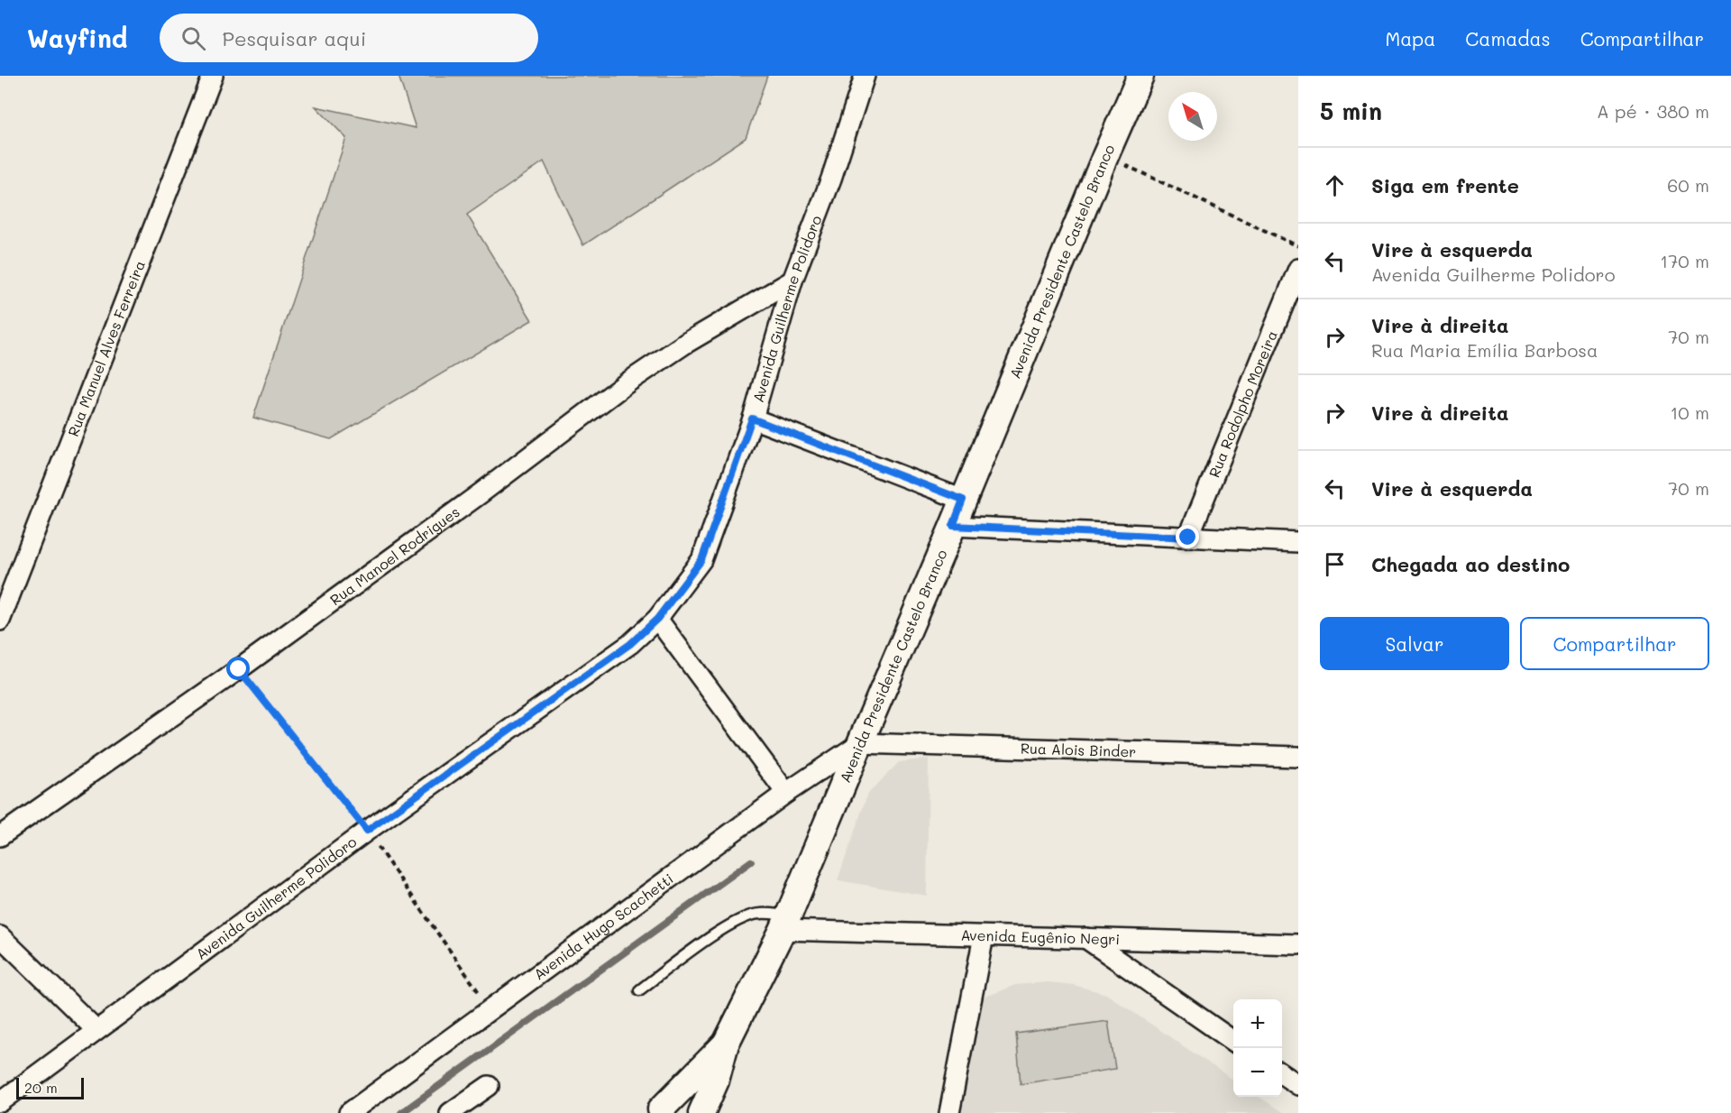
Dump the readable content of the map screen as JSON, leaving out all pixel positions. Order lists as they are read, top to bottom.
{
  "streets": {
    "street": [
      "Avenida Presidente Castelo Branco",
      "Avenida Guilherme Polidoro",
      "Rua Manuel Alves Ferreira",
      "Rua Rodolpho Moreira",
      "Rua Manoel Rodrigues",
      "Rua Alois Binder",
      "Avenida Hugo Scachetti",
      "Avenida Eugênio Negri"
    ]
  },
  "crossings": [
    ["Avenida Presidente Castelo Branco", "Rua Alois Binder"],
    ["Avenida Presidente Castelo Branco", "Avenida Hugo Scachetti"],
    ["Avenida Presidente Castelo Branco", "Avenida Eugênio Negri"],
    ["Avenida Guilherme Polidoro", "Rua Manoel Rodrigues"],
    ["Rua Alois Binder", "Avenida Hugo Scachetti"]
  ],
  "scale_bar": "20 m",
  "north": "top left",
  "page": {
    "header": "Wayfind",
    "search": "Pesquisar aqui",
    "nav": ["Mapa", "Camadas", "Compartilhar"],
    "heading": ["5 min", "A pé · 380 m"],
    "list": [
      ["Siga em frente", "60 m"],
      ["Vire à esquerda", "Avenida Guilherme Polidoro", "170 m"],
      ["Vire à direita", "Rua Maria Emília Barbosa", "70 m"],
      ["Vire à direita", "10 m"],
      ["Vire à esquerda", "70 m"],
      "Chegada ao destino"
    ],
    "buttons": ["Salvar", "Compartilhar"],
    "map_buttons": ["+", "−"],
    "scale": "20 m"
  }
}
